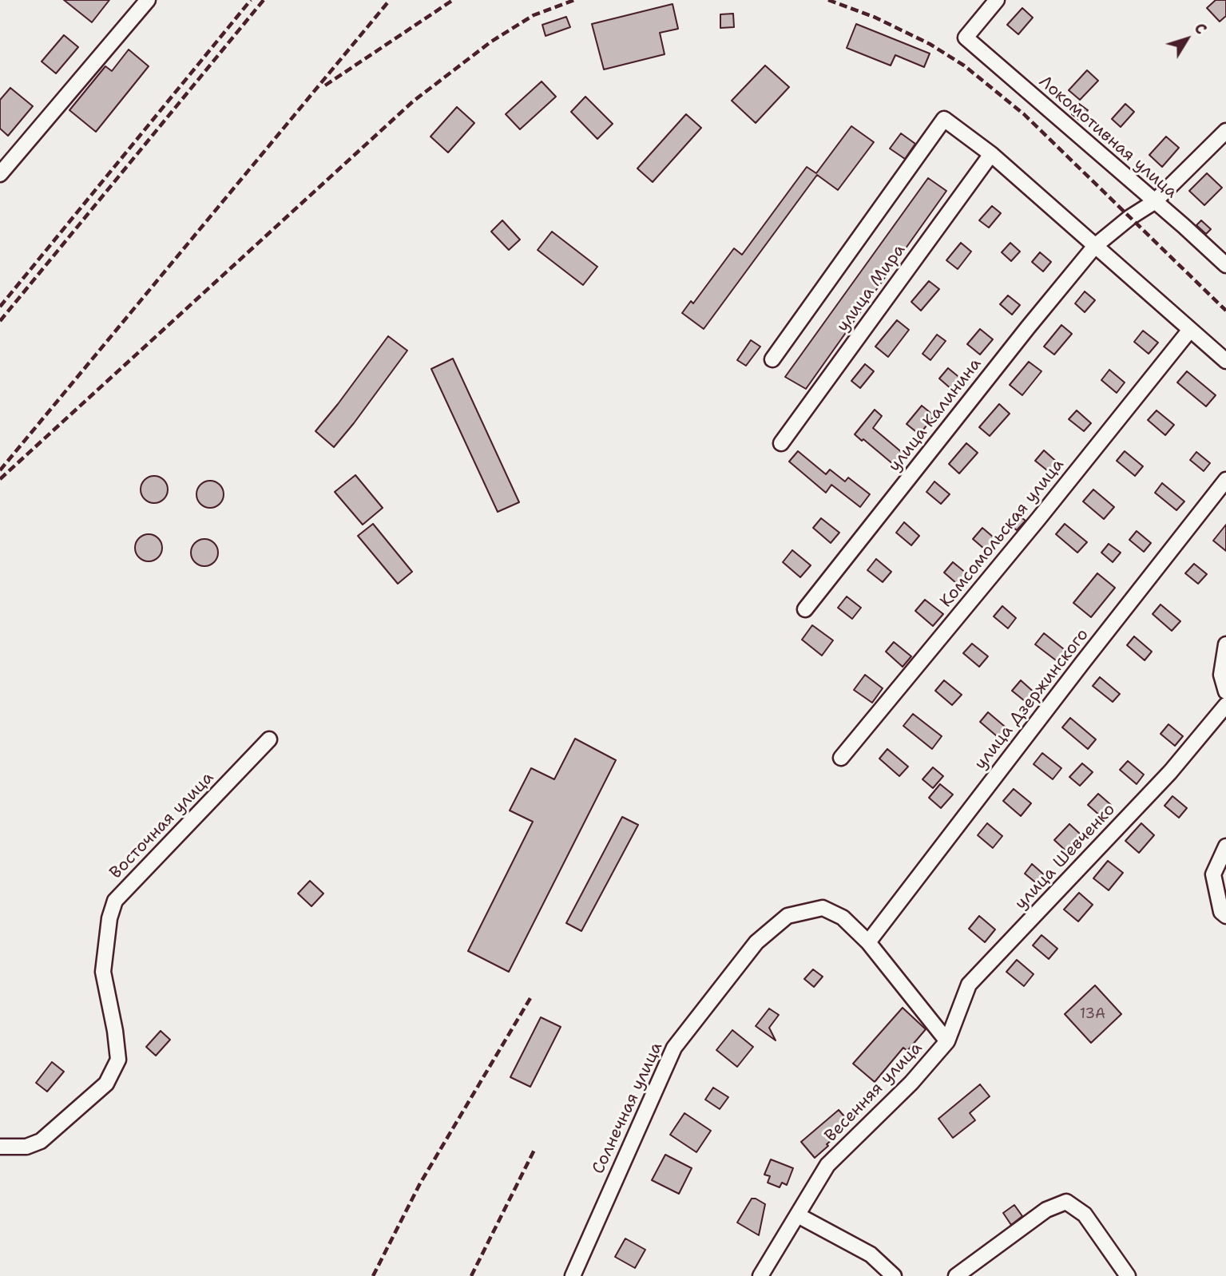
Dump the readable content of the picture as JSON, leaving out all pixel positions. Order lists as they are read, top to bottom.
{
  "streets": {
    "street": [
      "Локомотивная улица",
      "улица Мира",
      "улица Калинина",
      "Комсомольская улица",
      "улица Дзержинского",
      "Восточная улица",
      "улица Шевченко",
      "Весенняя улица",
      "Солнечная улица"
    ]
  },
  "crossings": [
    ["Локомотивная улица", "улица Калинина"],
    ["улица Дзержинского", "Весенняя улица"],
    ["улица Дзержинского", "Солнечная улица"],
    ["улица Шевченко", "Весенняя улица"],
    ["Весенняя улица", "Солнечная улица"]
  ],
  "house_numbers": ["13А"],
  "north": "top right"
}
